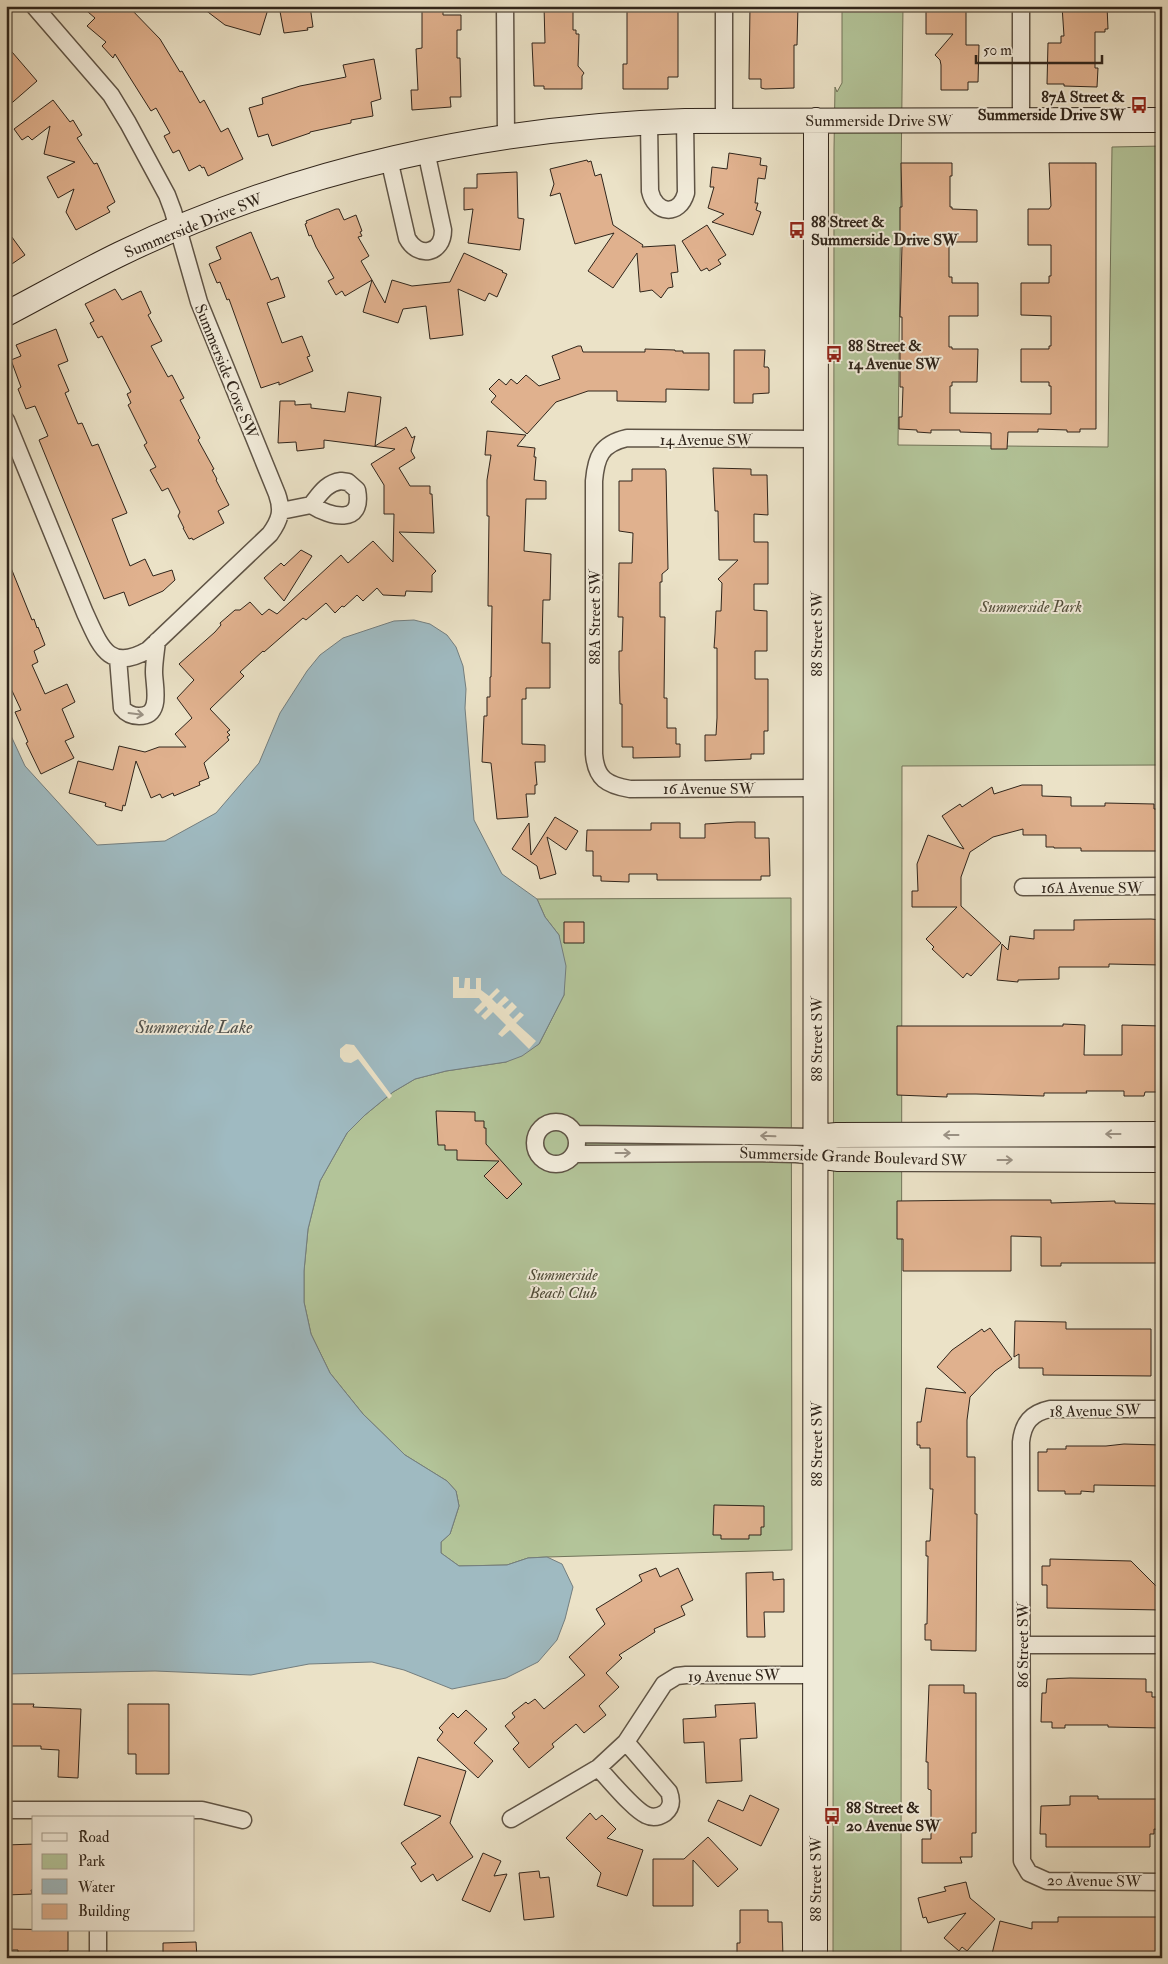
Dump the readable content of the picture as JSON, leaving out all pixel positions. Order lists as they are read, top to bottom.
{
  "streets": {
    "street": [
      "Summerside Drive SW",
      "Summerside Cove SW",
      "14 Avenue SW",
      "88A Street SW",
      "88 Street SW",
      "16 Avenue SW",
      "16A Avenue SW",
      "Summerside Grande Boulevard SW",
      "18 Avenue SW",
      "86 Street SW",
      "19 Avenue SW",
      "20 Avenue SW"
    ]
  },
  "crossings": [
    ["Summerside Drive SW", "Summerside Cove SW"],
    ["Summerside Drive SW", "88 Street SW"],
    ["14 Avenue SW", "88A Street SW"],
    ["14 Avenue SW", "88 Street SW"],
    ["88A Street SW", "16 Avenue SW"],
    ["88 Street SW", "16 Avenue SW"],
    ["88 Street SW", "Summerside Grande Boulevard SW"],
    ["88 Street SW", "19 Avenue SW"],
    ["18 Avenue SW", "86 Street SW"],
    ["86 Street SW", "20 Avenue SW"]
  ],
  "water": ["Summerside Lake"],
  "parks": ["Summerside Park", "Summerside Beach Club"],
  "places": {
    "bus stop": [
      "87A Street & Summerside Drive SW",
      "88 Street & Summerside Drive SW",
      "88 Street & 14 Avenue SW",
      "88 Street & 20 Avenue SW"
    ]
  },
  "legend": [
    "Road",
    "Park",
    "Water",
    "Building"
  ],
  "scale_bar": "50 m"
}
